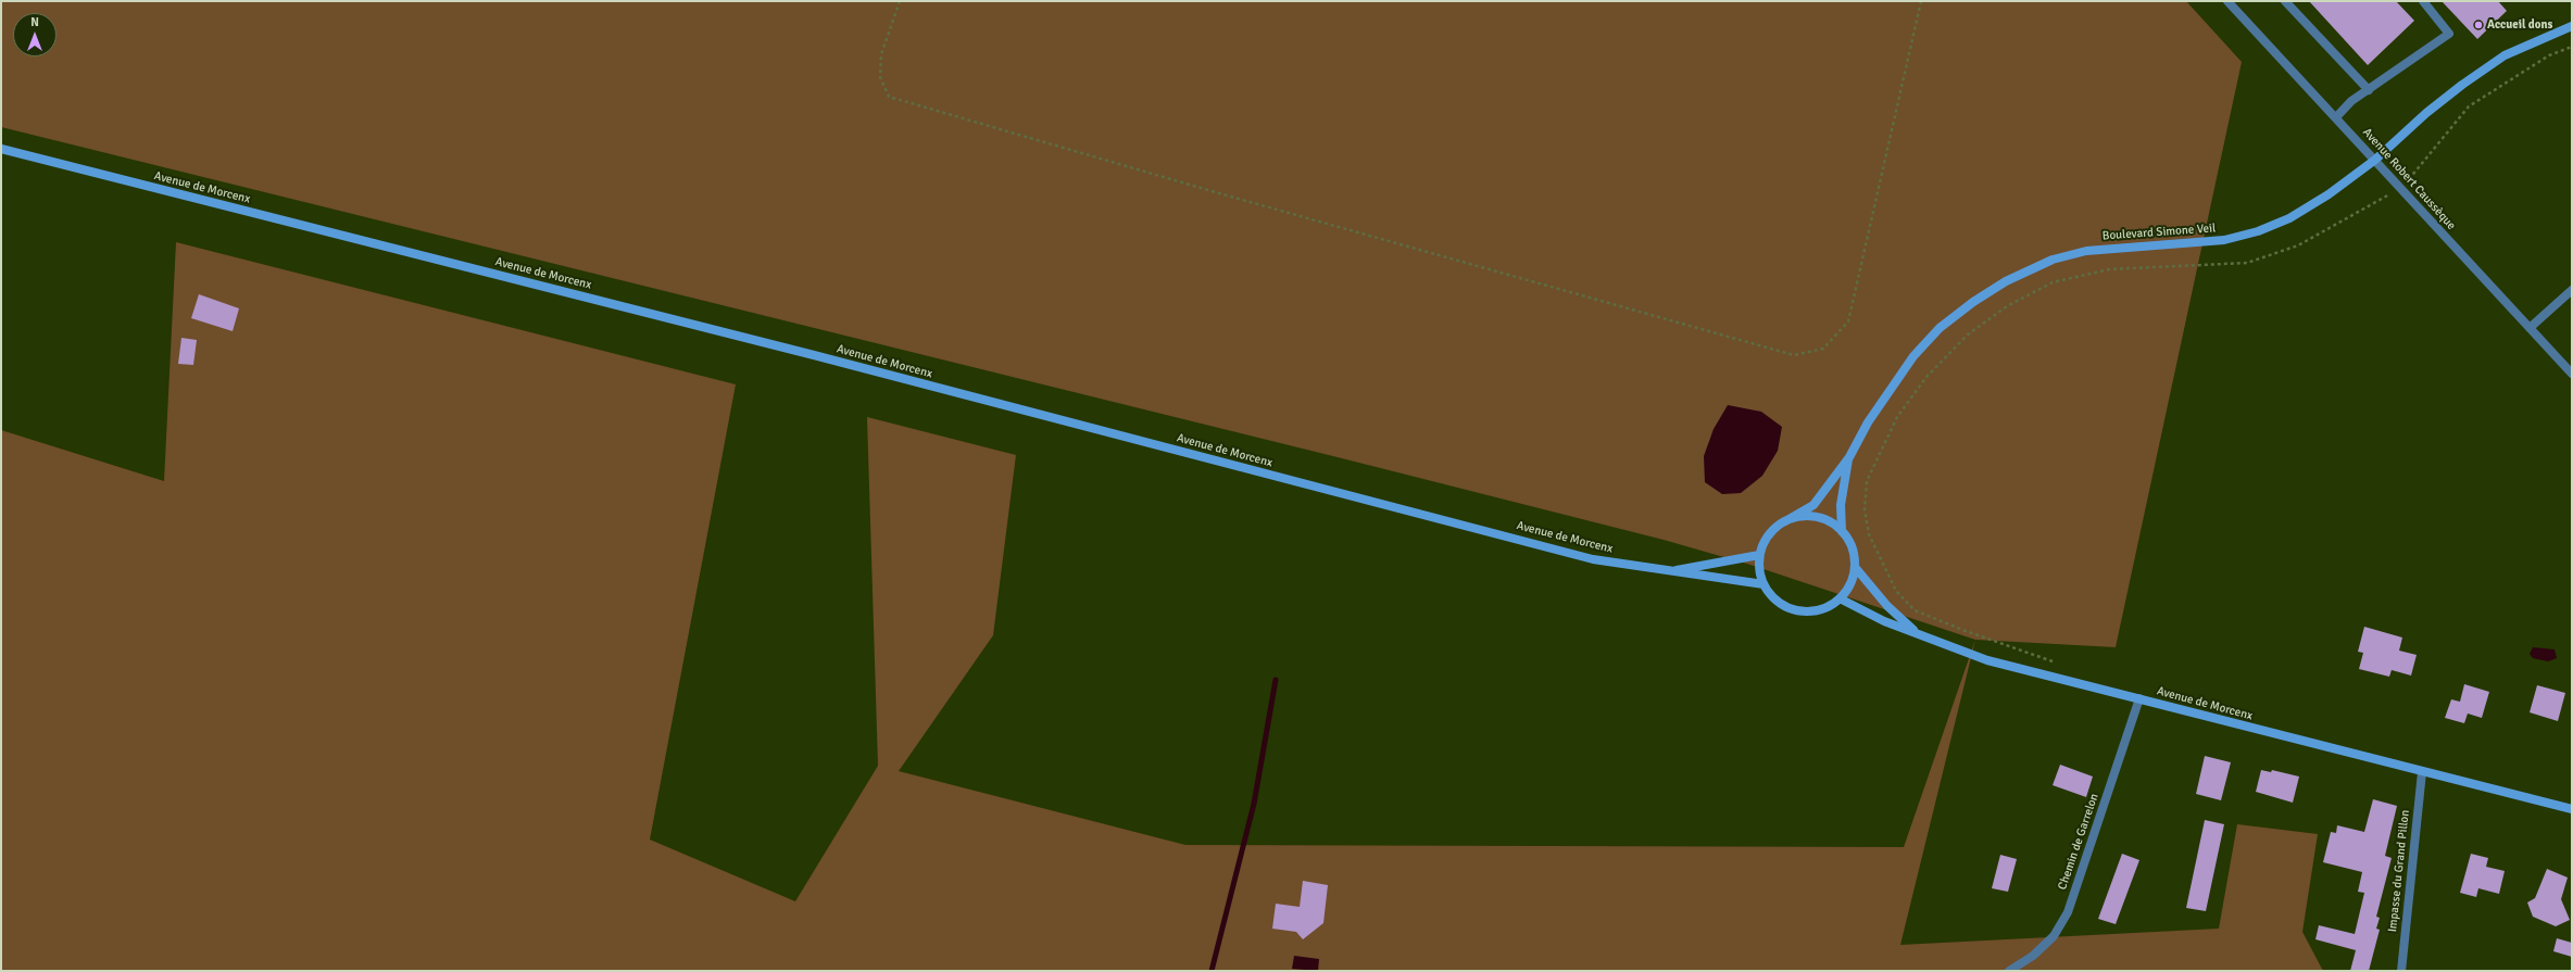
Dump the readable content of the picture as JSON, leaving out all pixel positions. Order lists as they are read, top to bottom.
{
  "streets": {
    "main road": ["Avenue de Morcenx", "Boulevard Simone Veil"],
    "street": ["Avenue Robert Caussèque", "Chemin de Garrelon", "Impasse du Grand Pillon"]
  },
  "crossings": [
    ["Avenue Robert Caussèque", "Boulevard Simone Veil"],
    ["Avenue de Morcenx", "Chemin de Garrelon"],
    ["Avenue de Morcenx", "Impasse du Grand Pillon"]
  ],
  "places": ["Accueil dons"],
  "north": "top"
}
